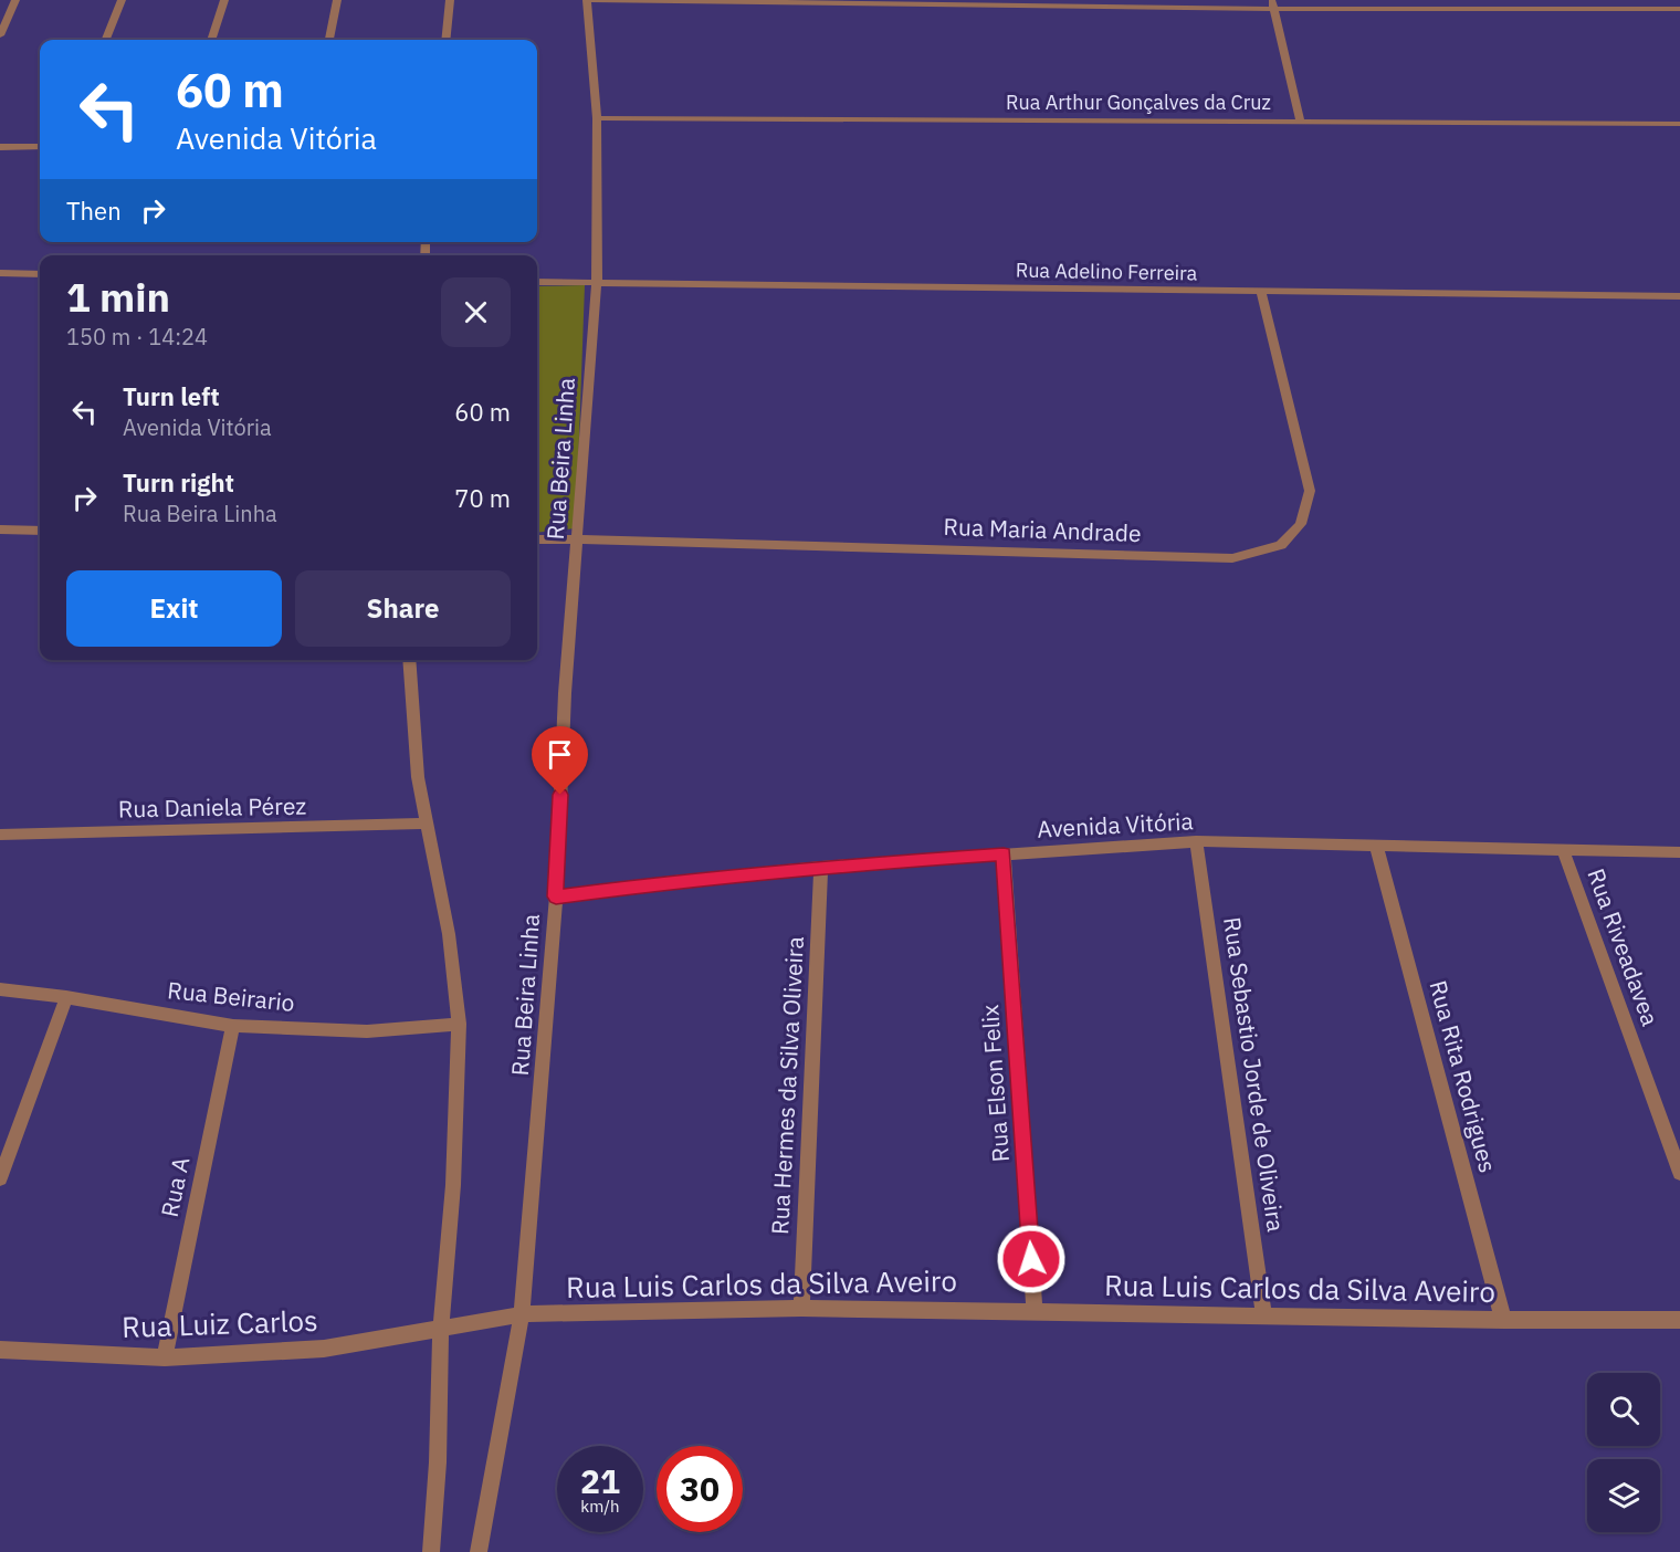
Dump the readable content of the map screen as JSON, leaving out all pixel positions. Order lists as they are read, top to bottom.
{
  "streets": {
    "street": [
      "Rua Arthur Gonçalves da Cruz",
      "Rua Adelino Ferreira",
      "Rua Beira Linha",
      "Rua Maria Andrade",
      "Rua Daniela Pérez",
      "Avenida Vitória",
      "Rua Riveadavea",
      "Rua Beirario",
      "Rua Sebastio Jorde de Oliveira",
      "Rua Rita Rodrigues",
      "Rua Elson Felix",
      "Rua Hermes da Silva Oliveira",
      "Rua A",
      "Rua Luis Carlos da Silva Aveiro",
      "Rua Luiz Carlos"
    ]
  },
  "crossings": [
    ["Rua Arthur Gonçalves da Cruz", "Rua Beira Linha"],
    ["Rua Adelino Ferreira", "Rua Beira Linha"],
    ["Rua Adelino Ferreira", "Rua Maria Andrade"],
    ["Rua Beira Linha", "Rua Maria Andrade"],
    ["Rua Beira Linha", "Avenida Vitória"],
    ["Rua Beira Linha", "Rua Luis Carlos da Silva Aveiro"],
    ["Avenida Vitória", "Rua Riveadavea"],
    ["Avenida Vitória", "Rua Sebastio Jorde de Oliveira"],
    ["Avenida Vitória", "Rua Rita Rodrigues"],
    ["Avenida Vitória", "Rua Elson Felix"],
    ["Avenida Vitória", "Rua Hermes da Silva Oliveira"],
    ["Rua Beirario", "Rua A"],
    ["Rua Sebastio Jorde de Oliveira", "Rua Luis Carlos da Silva Aveiro"],
    ["Rua Rita Rodrigues", "Rua Luis Carlos da Silva Aveiro"],
    ["Rua Elson Felix", "Rua Luis Carlos da Silva Aveiro"],
    ["Rua Hermes da Silva Oliveira", "Rua Luis Carlos da Silva Aveiro"],
    ["Rua A", "Rua Luiz Carlos"],
    ["Rua Luis Carlos da Silva Aveiro", "Rua Luiz Carlos"]
  ],
  "page": {
    "turn": ["60 m", "Avenida Vitória"],
    "then": "Then",
    "heading": ["1 min", "150 m · 14:24"],
    "list": [
      {
        "name": "Turn left",
        "note": "Avenida Vitória",
        "value": "60 m"
      },
      {
        "name": "Turn right",
        "note": "Rua Beira Linha",
        "value": "70 m"
      }
    ],
    "buttons": ["Exit", "Share"],
    "speed": "21 km/h",
    "limit": "30"
  }
}
